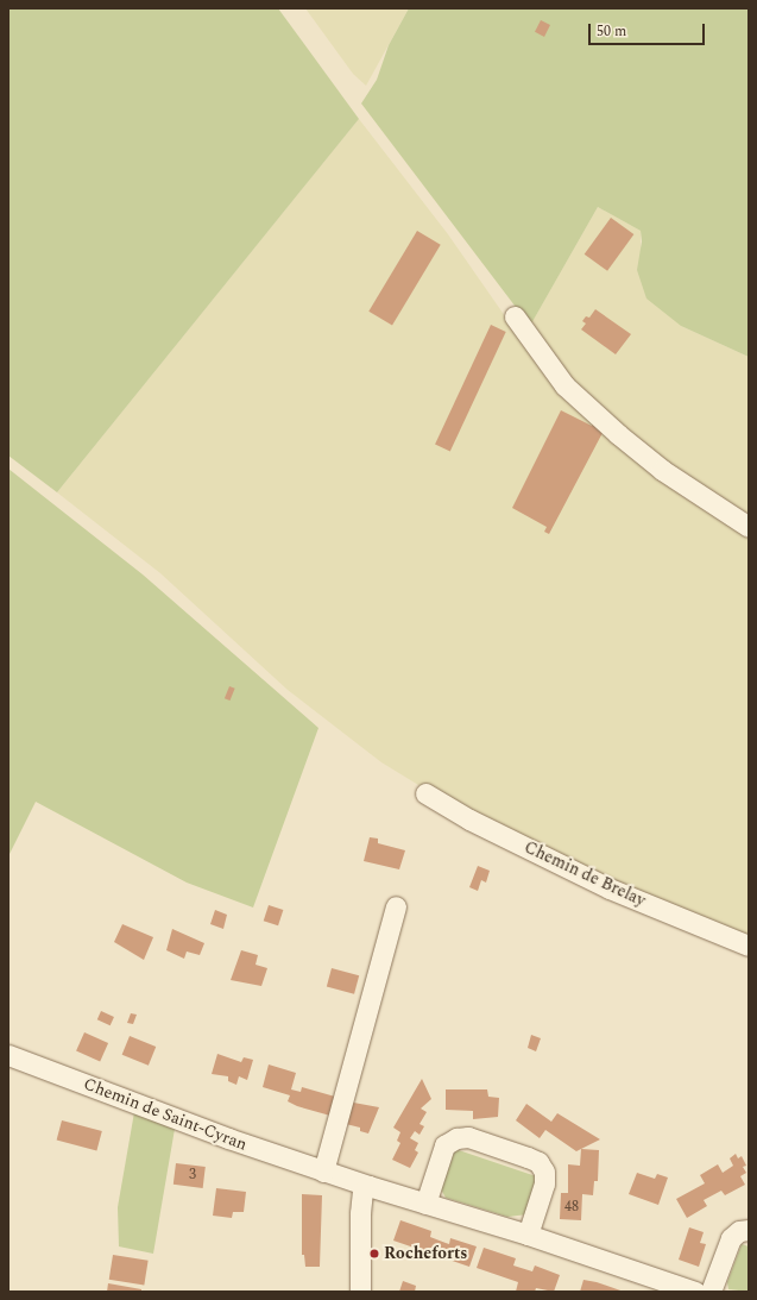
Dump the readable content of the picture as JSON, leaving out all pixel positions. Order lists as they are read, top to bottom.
{
  "streets": {
    "street": ["Chemin de Brelay", "Chemin de Saint-Cyran"]
  },
  "places": ["Rocheforts"],
  "house_numbers": ["3", "48"],
  "scale_bar": "50 m"
}
